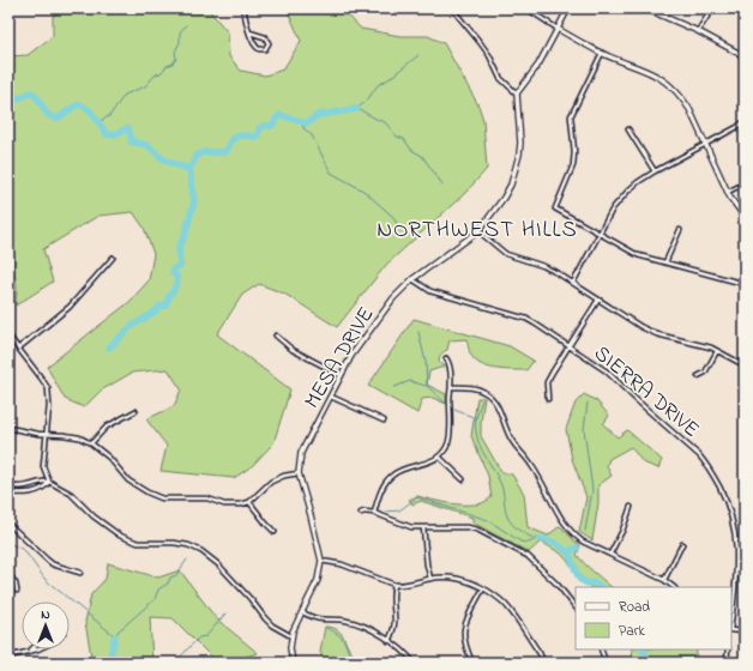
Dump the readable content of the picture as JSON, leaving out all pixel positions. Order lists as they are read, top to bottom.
{
  "streets": {
    "street": ["MESA DRIVE", "SIERRA DRIVE"]
  },
  "crossings": [
    ["MESA DRIVE", "SIERRA DRIVE"]
  ],
  "districts": ["NORTHWEST HILLS"],
  "legend": ["Road", "Park"],
  "north": "top"
}
